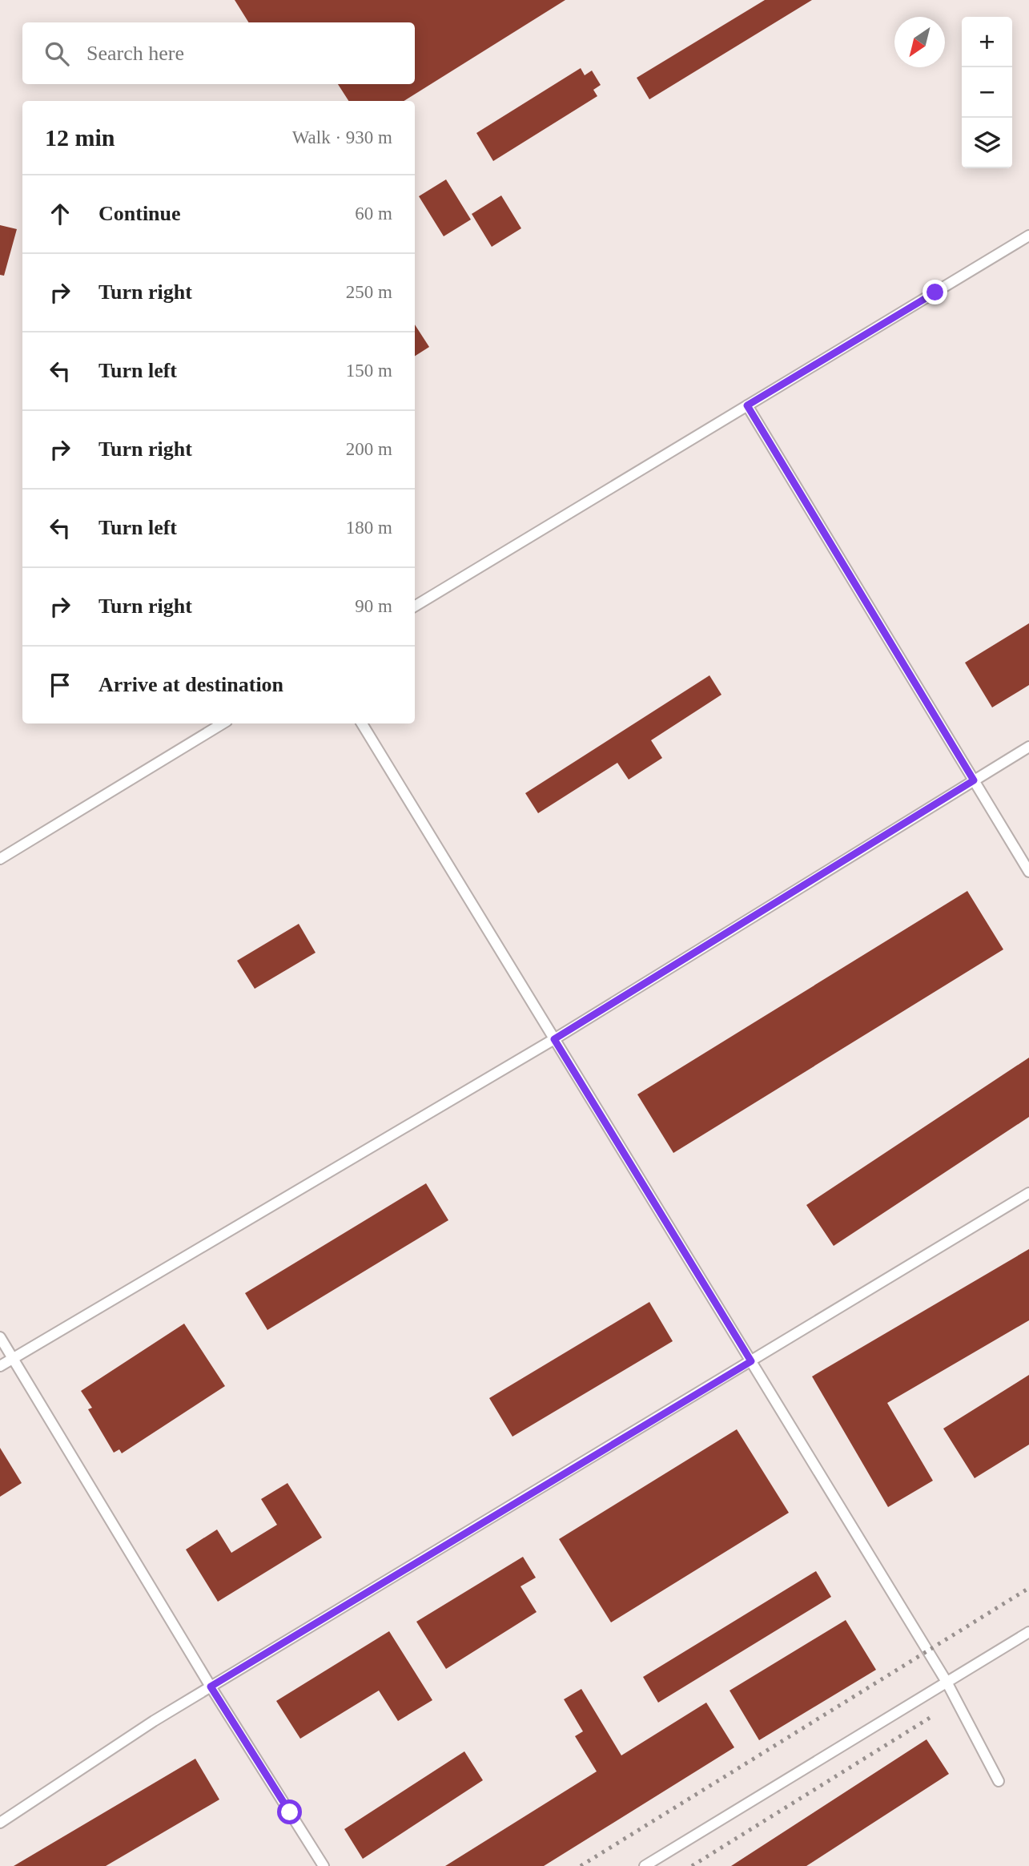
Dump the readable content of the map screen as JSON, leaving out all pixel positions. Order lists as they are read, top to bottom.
{
  "north": "bottom left",
  "page": {
    "map_buttons": ["+", "−"],
    "search": "Search here",
    "heading": ["12 min", "Walk · 930 m"],
    "list": [
      ["Continue", "60 m"],
      ["Turn right", "250 m"],
      ["Turn left", "150 m"],
      ["Turn right", "200 m"],
      ["Turn left", "180 m"],
      ["Turn right", "90 m"],
      "Arrive at destination"
    ]
  }
}
